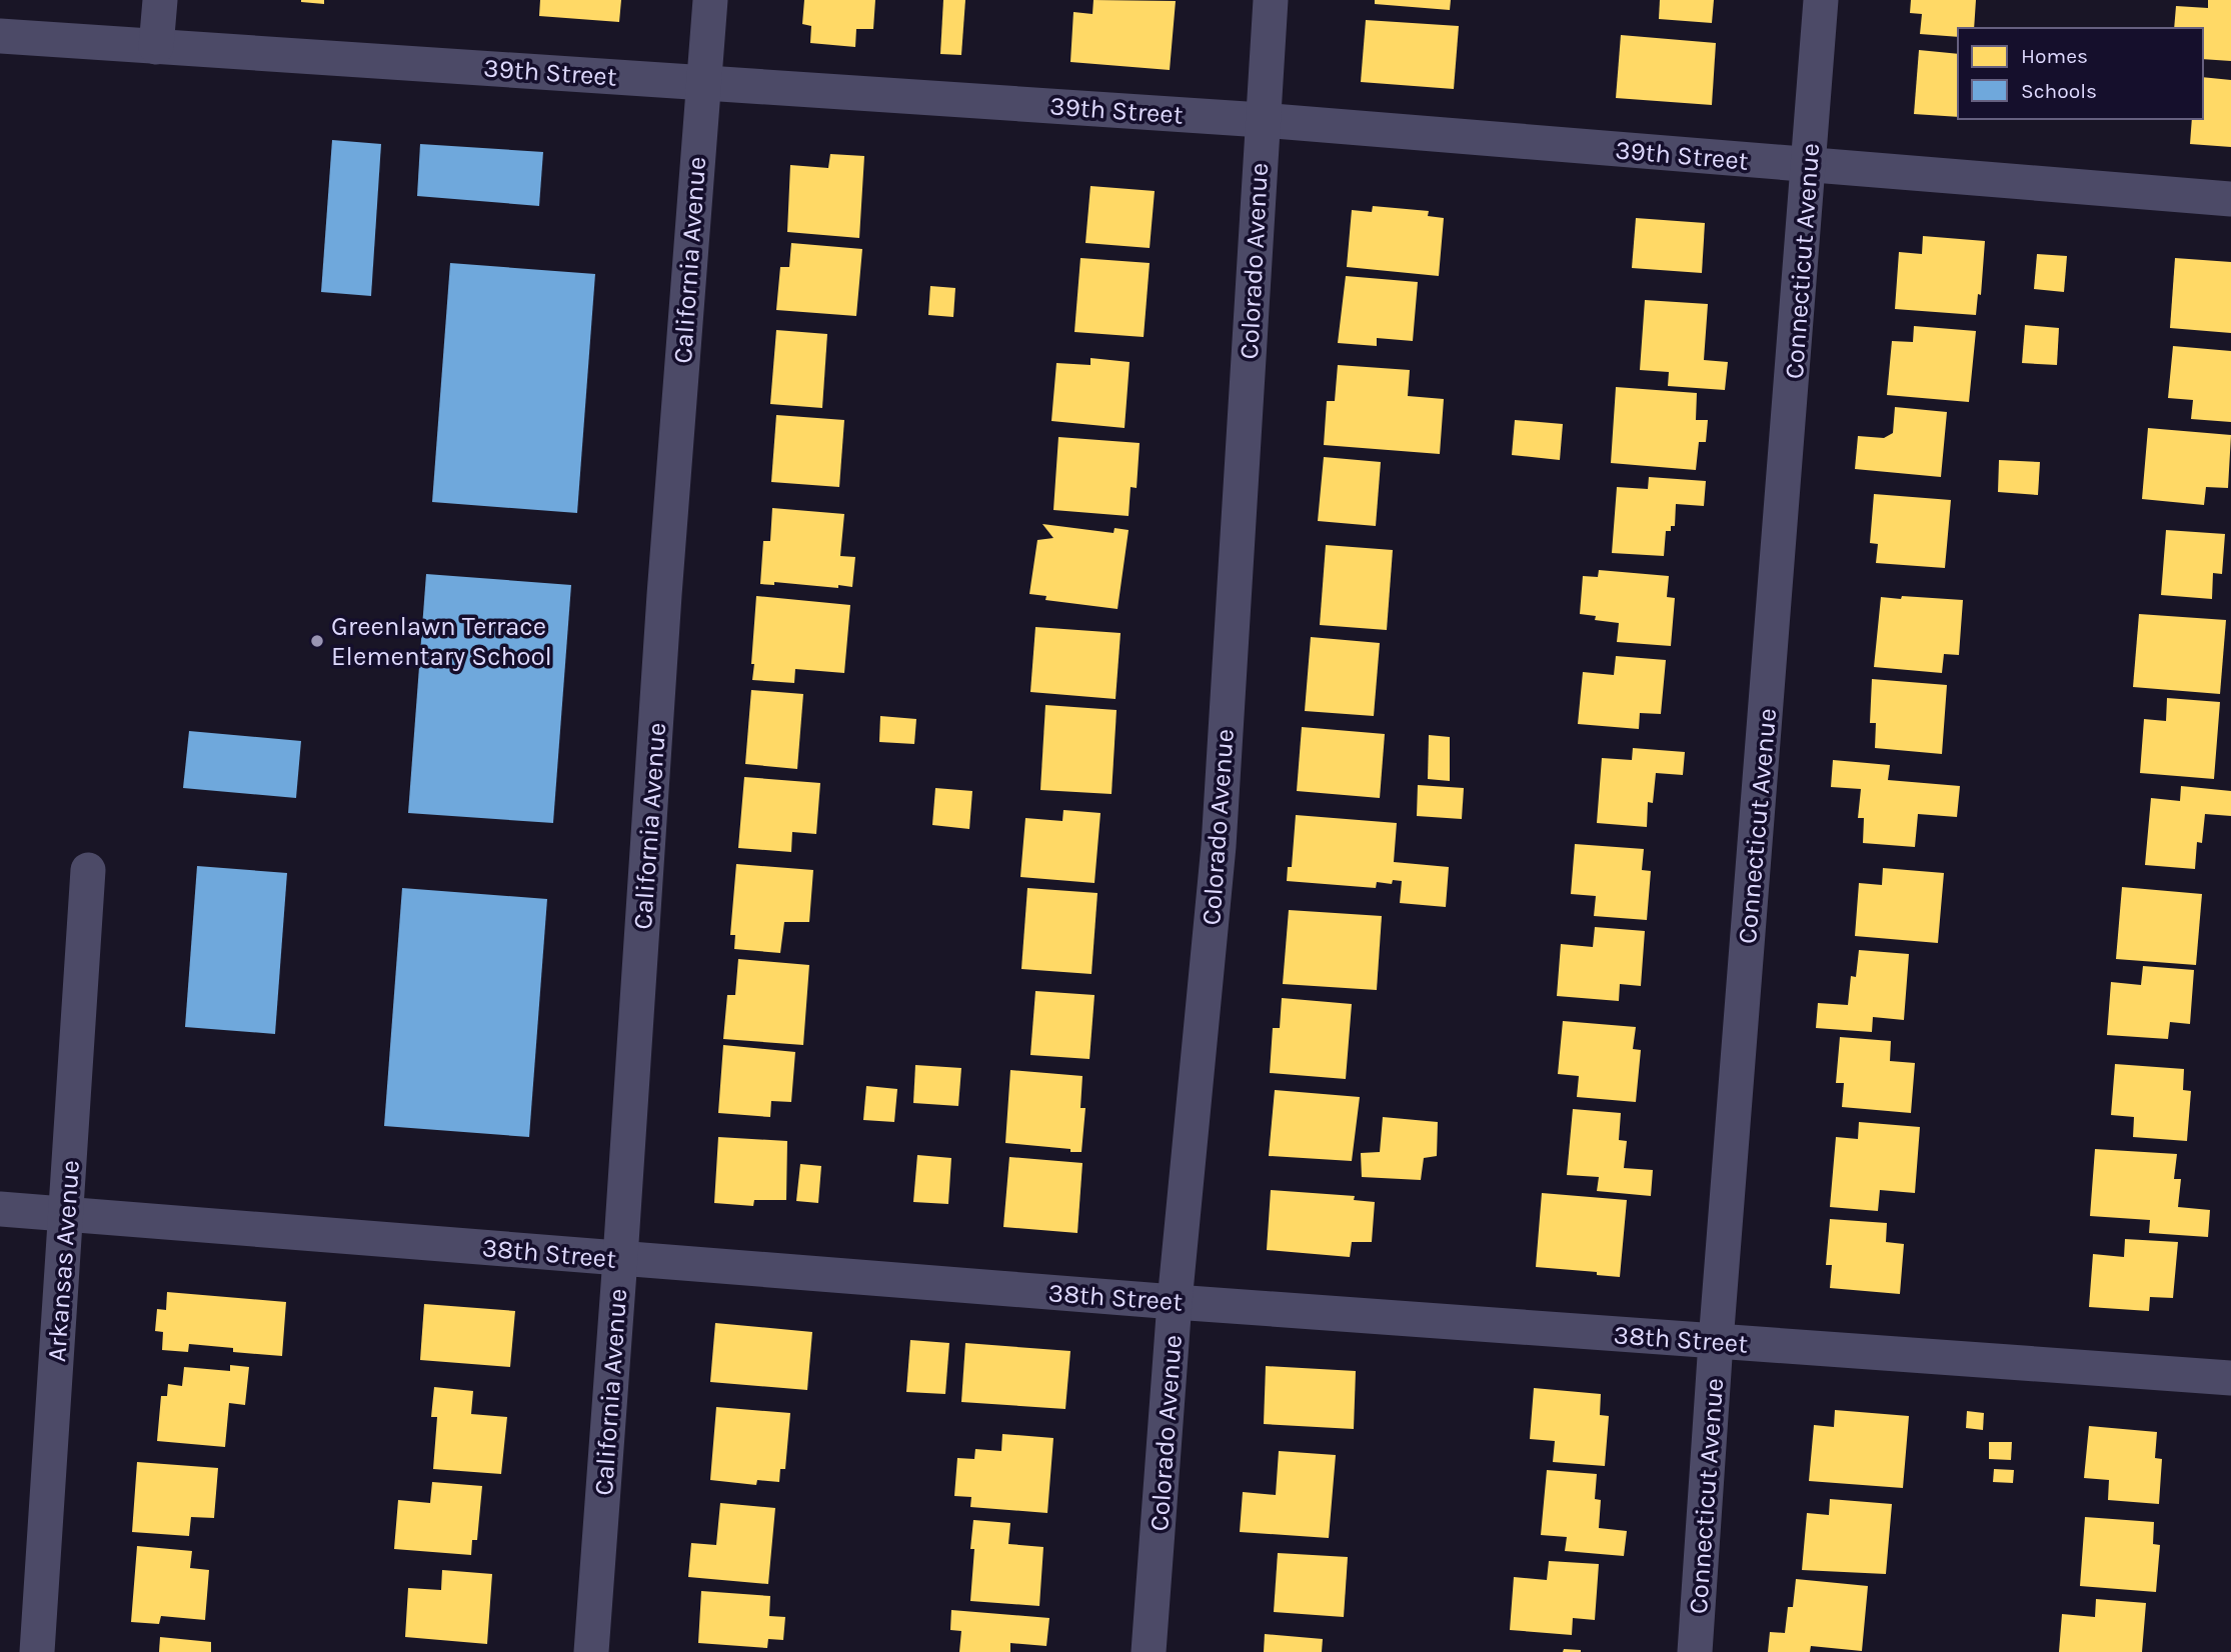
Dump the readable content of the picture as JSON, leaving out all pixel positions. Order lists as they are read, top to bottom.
{
  "streets": {
    "street": [
      "39th Street",
      "California Avenue",
      "Colorado Avenue",
      "Connecticut Avenue",
      "38th Street",
      "Arkansas Avenue"
    ]
  },
  "crossings": [
    ["39th Street", "California Avenue"],
    ["39th Street", "Colorado Avenue"],
    ["39th Street", "Connecticut Avenue"],
    ["California Avenue", "38th Street"],
    ["Colorado Avenue", "38th Street"],
    ["Connecticut Avenue", "38th Street"],
    ["38th Street", "Arkansas Avenue"]
  ],
  "places": ["Greenlawn Terrace Elementary School"],
  "legend": ["Homes", "Schools"]
}
